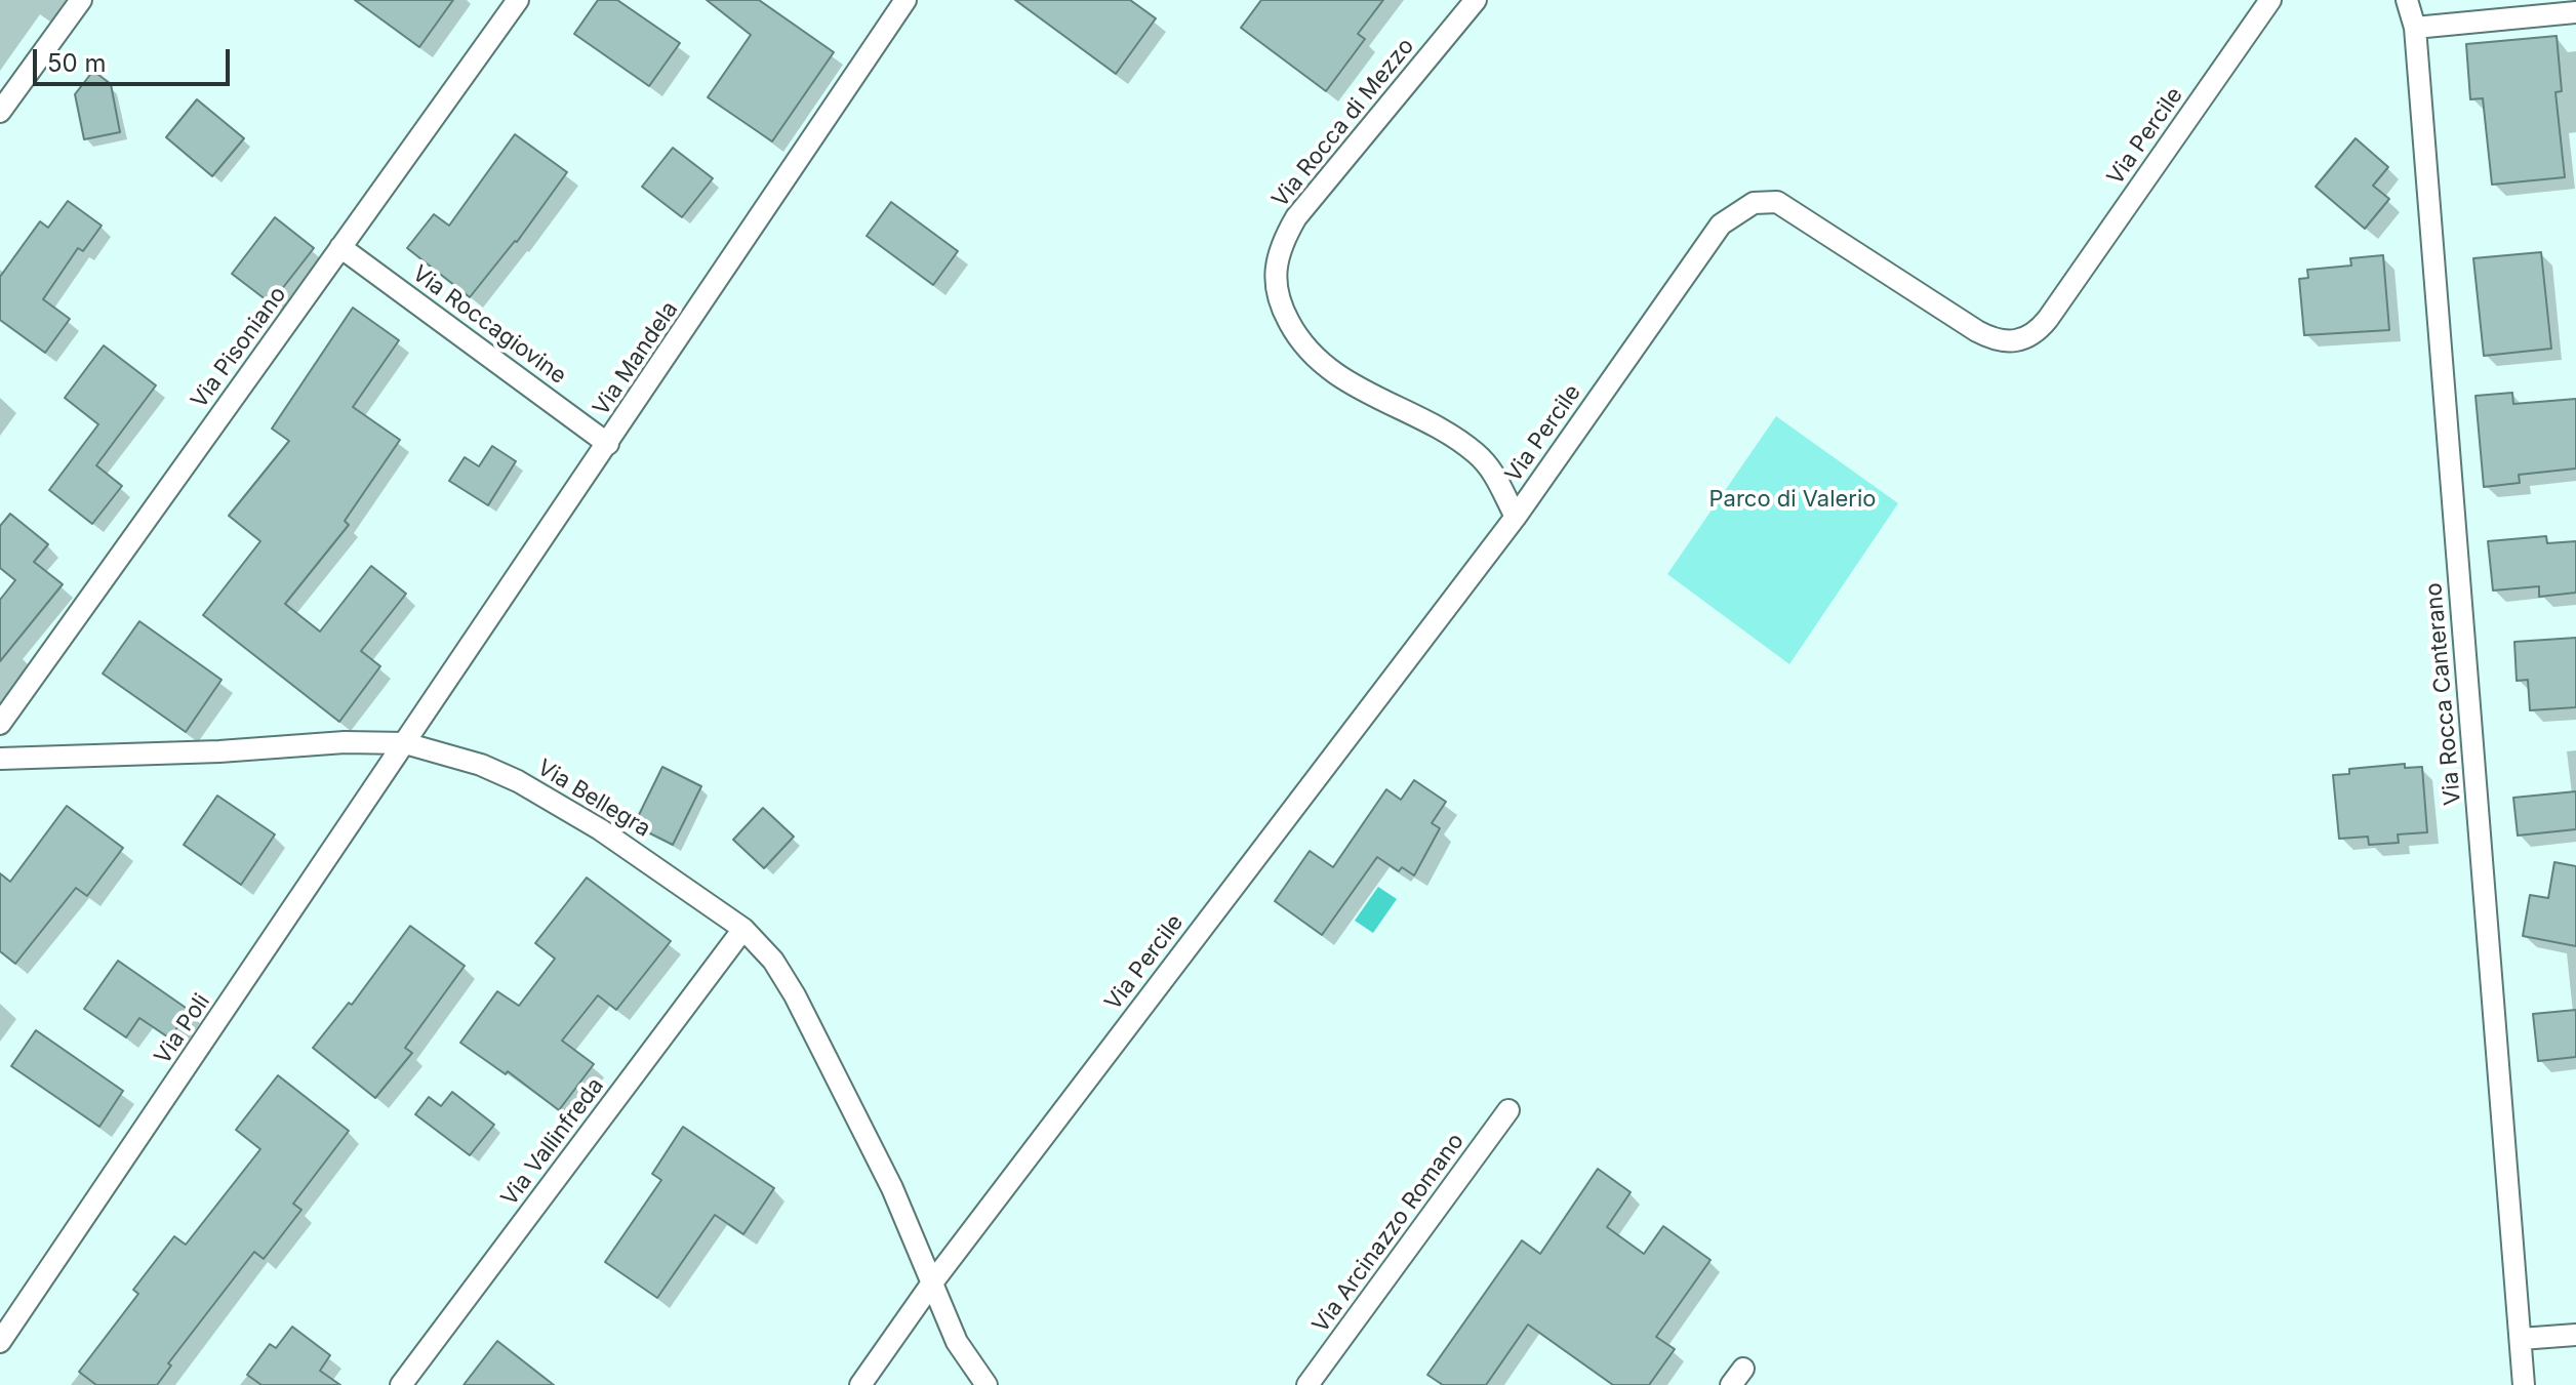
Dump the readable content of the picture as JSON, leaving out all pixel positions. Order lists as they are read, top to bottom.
{
  "streets": {
    "street": [
      "Via Rocca di Mezzo",
      "Via Percile",
      "Via Roccagiovine",
      "Via Pisoniano",
      "Via Mandela",
      "Via Rocca Canterano",
      "Via Bellegra",
      "Via Poli",
      "Via Vallinfreda",
      "Via Arcinazzo Romano"
    ]
  },
  "crossings": [
    ["Via Rocca di Mezzo", "Via Percile"],
    ["Via Percile", "Via Bellegra"],
    ["Via Roccagiovine", "Via Pisoniano"],
    ["Via Roccagiovine", "Via Mandela"],
    ["Via Mandela", "Via Bellegra"],
    ["Via Mandela", "Via Poli"],
    ["Via Bellegra", "Via Poli"],
    ["Via Bellegra", "Via Vallinfreda"]
  ],
  "parks": ["Parco di Valerio"],
  "scale_bar": "50 m"
}
